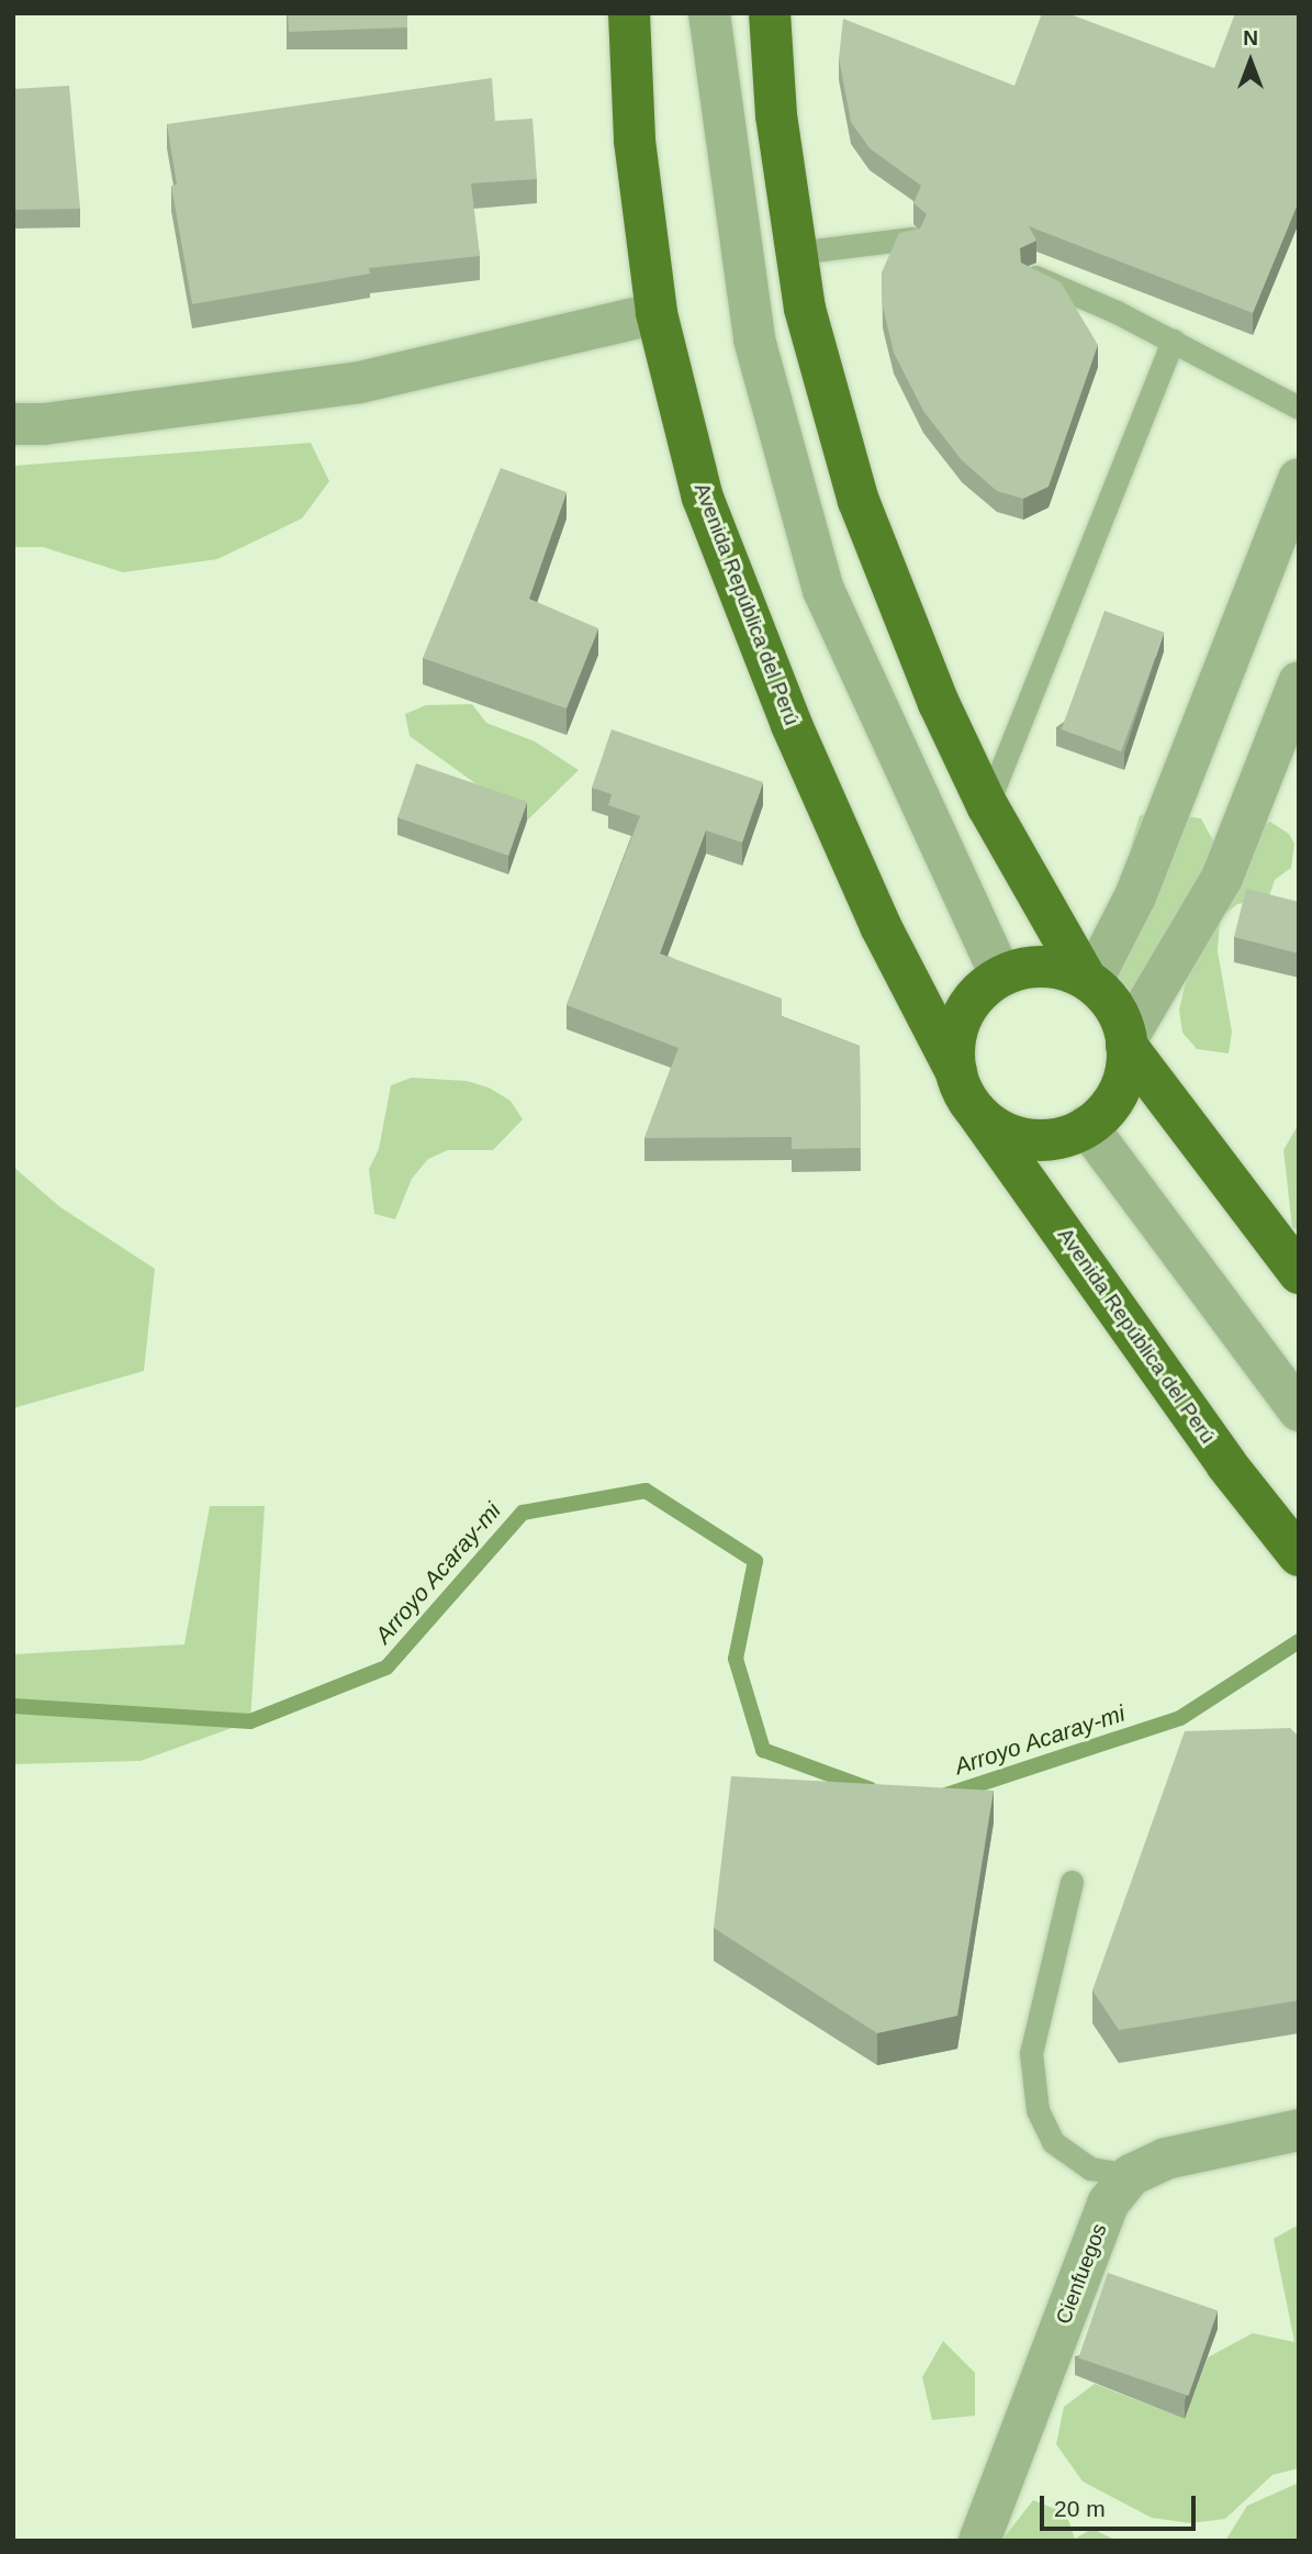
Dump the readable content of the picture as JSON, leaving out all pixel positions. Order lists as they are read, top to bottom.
{
  "streets": {
    "highway": ["Avenida República del Perú"],
    "street": ["Cienfuegos"]
  },
  "water": ["Arroyo Acaray-mi"],
  "scale_bar": "20 m",
  "north": "top"
}
